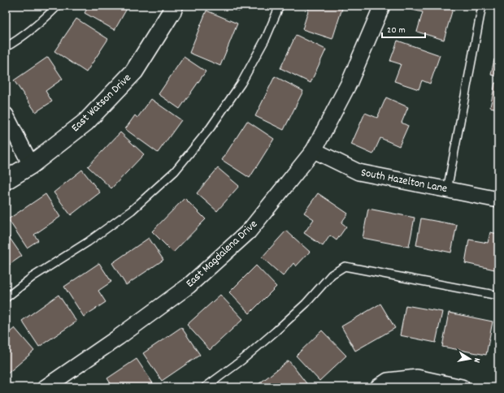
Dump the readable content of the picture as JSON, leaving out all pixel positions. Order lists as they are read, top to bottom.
{
  "streets": {
    "street": ["East Watson Drive", "South Hazelton Lane", "East Magdalena Drive"]
  },
  "crossings": [
    ["South Hazelton Lane", "East Magdalena Drive"]
  ],
  "scale_bar": "20 m",
  "north": "right"
}
